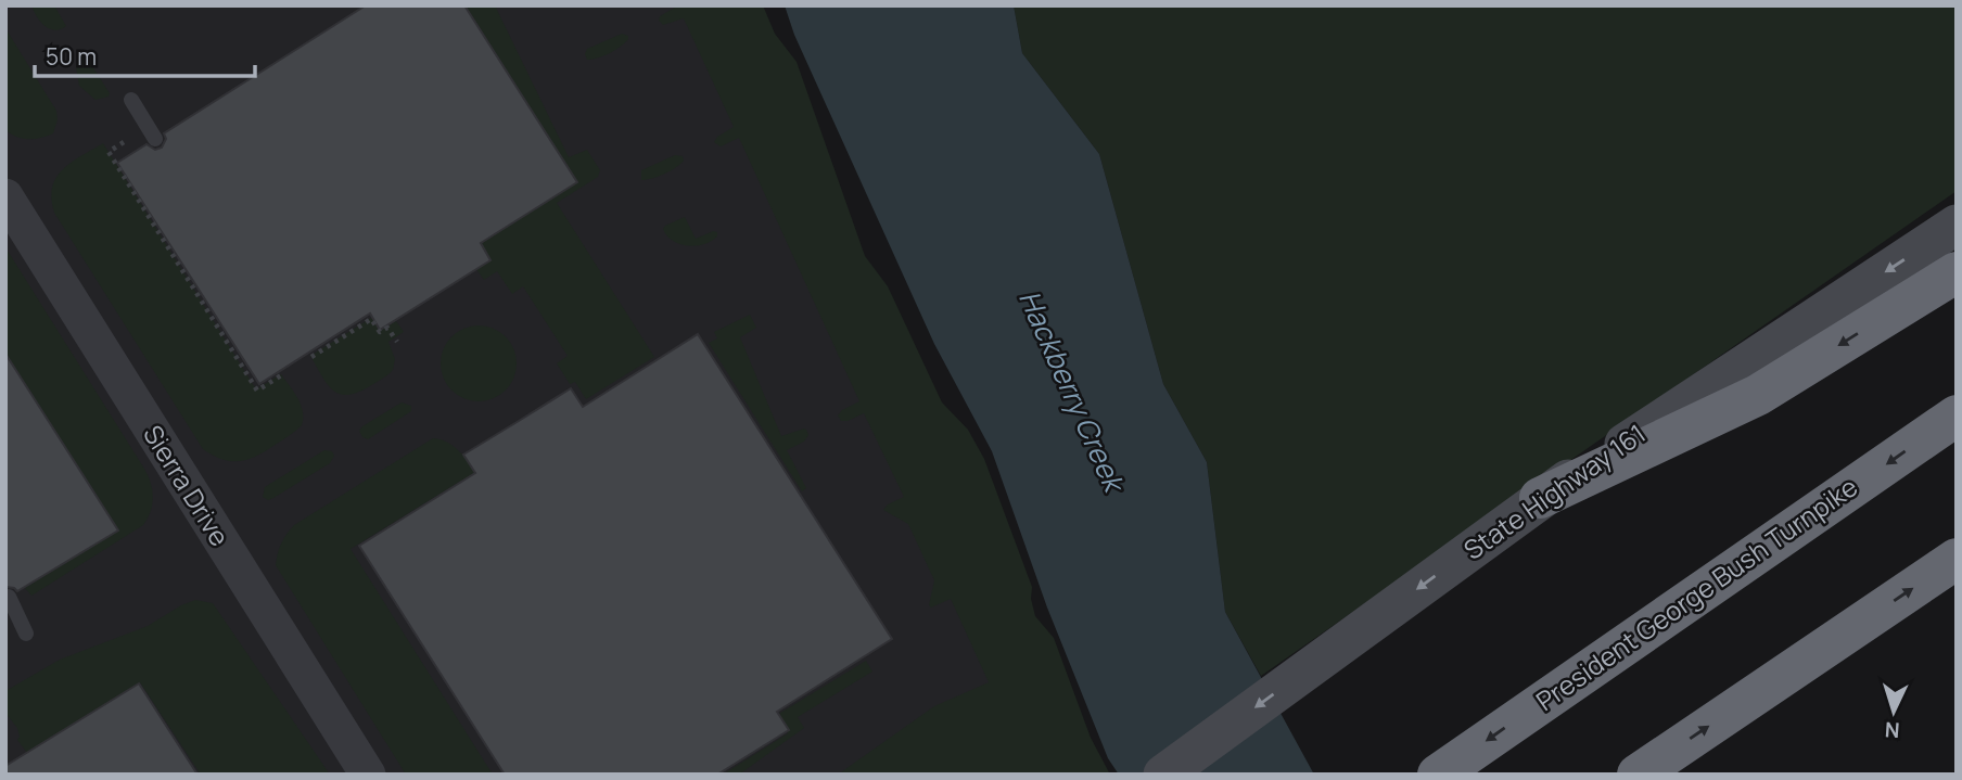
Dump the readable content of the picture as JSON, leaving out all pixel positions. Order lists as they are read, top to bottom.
{
  "streets": {
    "highway": ["President George Bush Turnpike"],
    "main road": ["State Highway 161"],
    "street": ["Sierra Drive"]
  },
  "one_way": ["State Highway 161"],
  "water": ["Hackberry Creek"],
  "scale_bar": "50 m",
  "north": "bottom"
}
